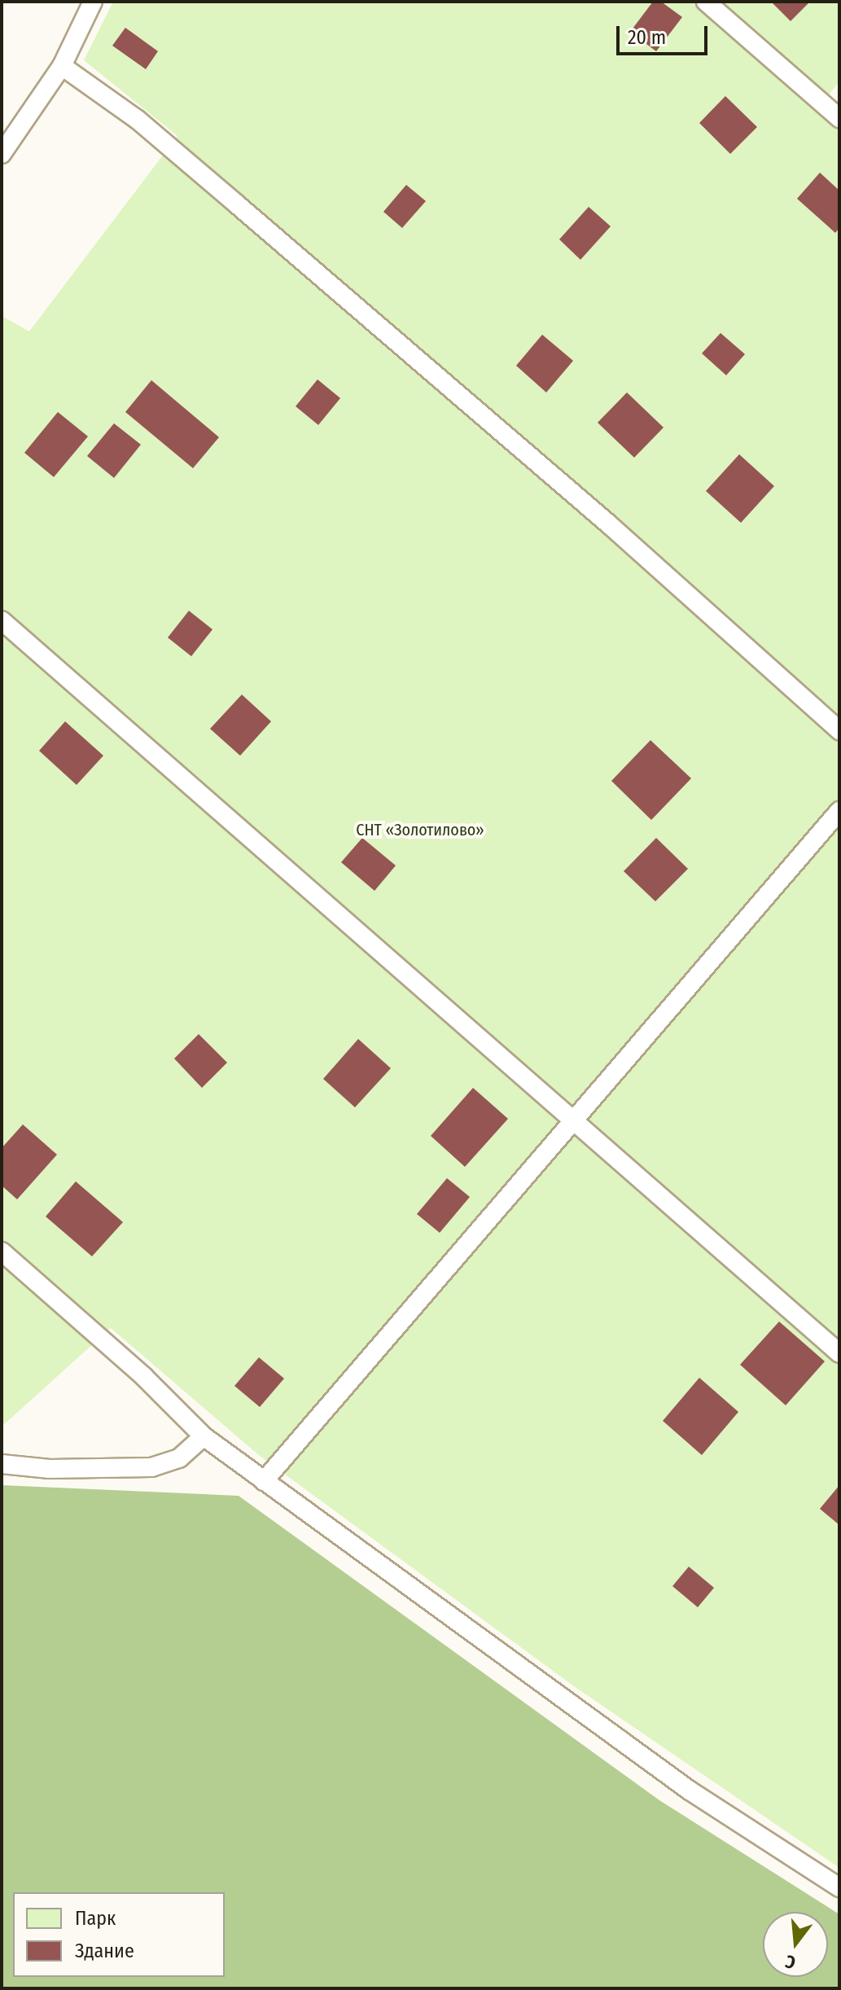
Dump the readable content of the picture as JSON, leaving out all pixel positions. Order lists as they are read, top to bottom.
{
  "parks": ["СНТ «Золотилово»"],
  "legend": ["Парк", "Здание"],
  "scale_bar": "20 m",
  "north": "bottom"
}
